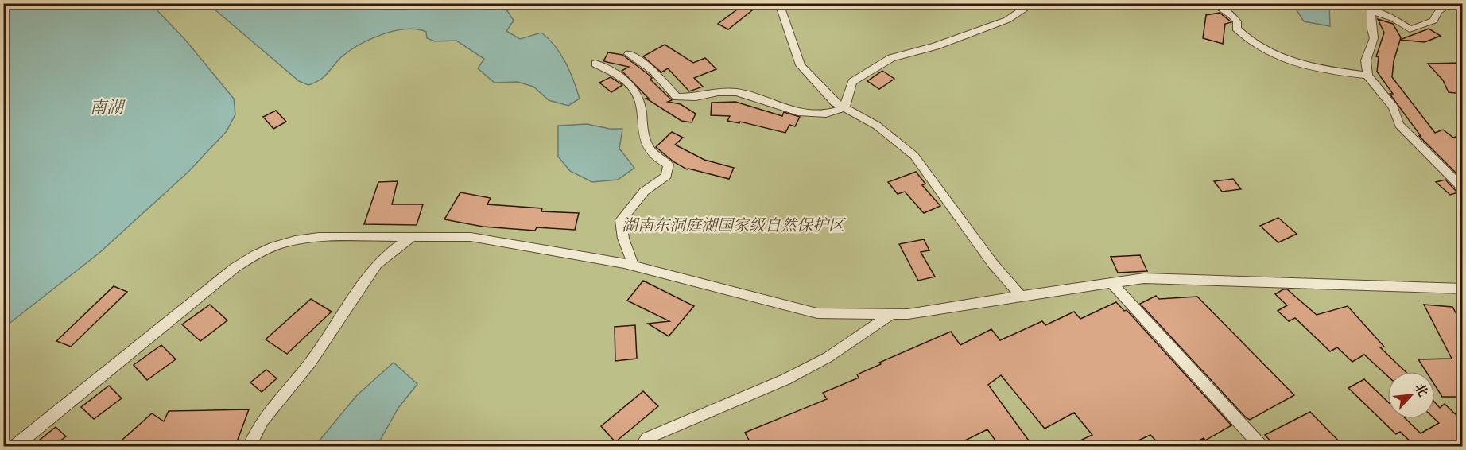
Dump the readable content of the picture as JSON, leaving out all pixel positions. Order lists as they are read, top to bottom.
{
  "water": ["南湖"],
  "parks": ["湖南东洞庭湖国家级自然保护区"],
  "north": "top right"
}
